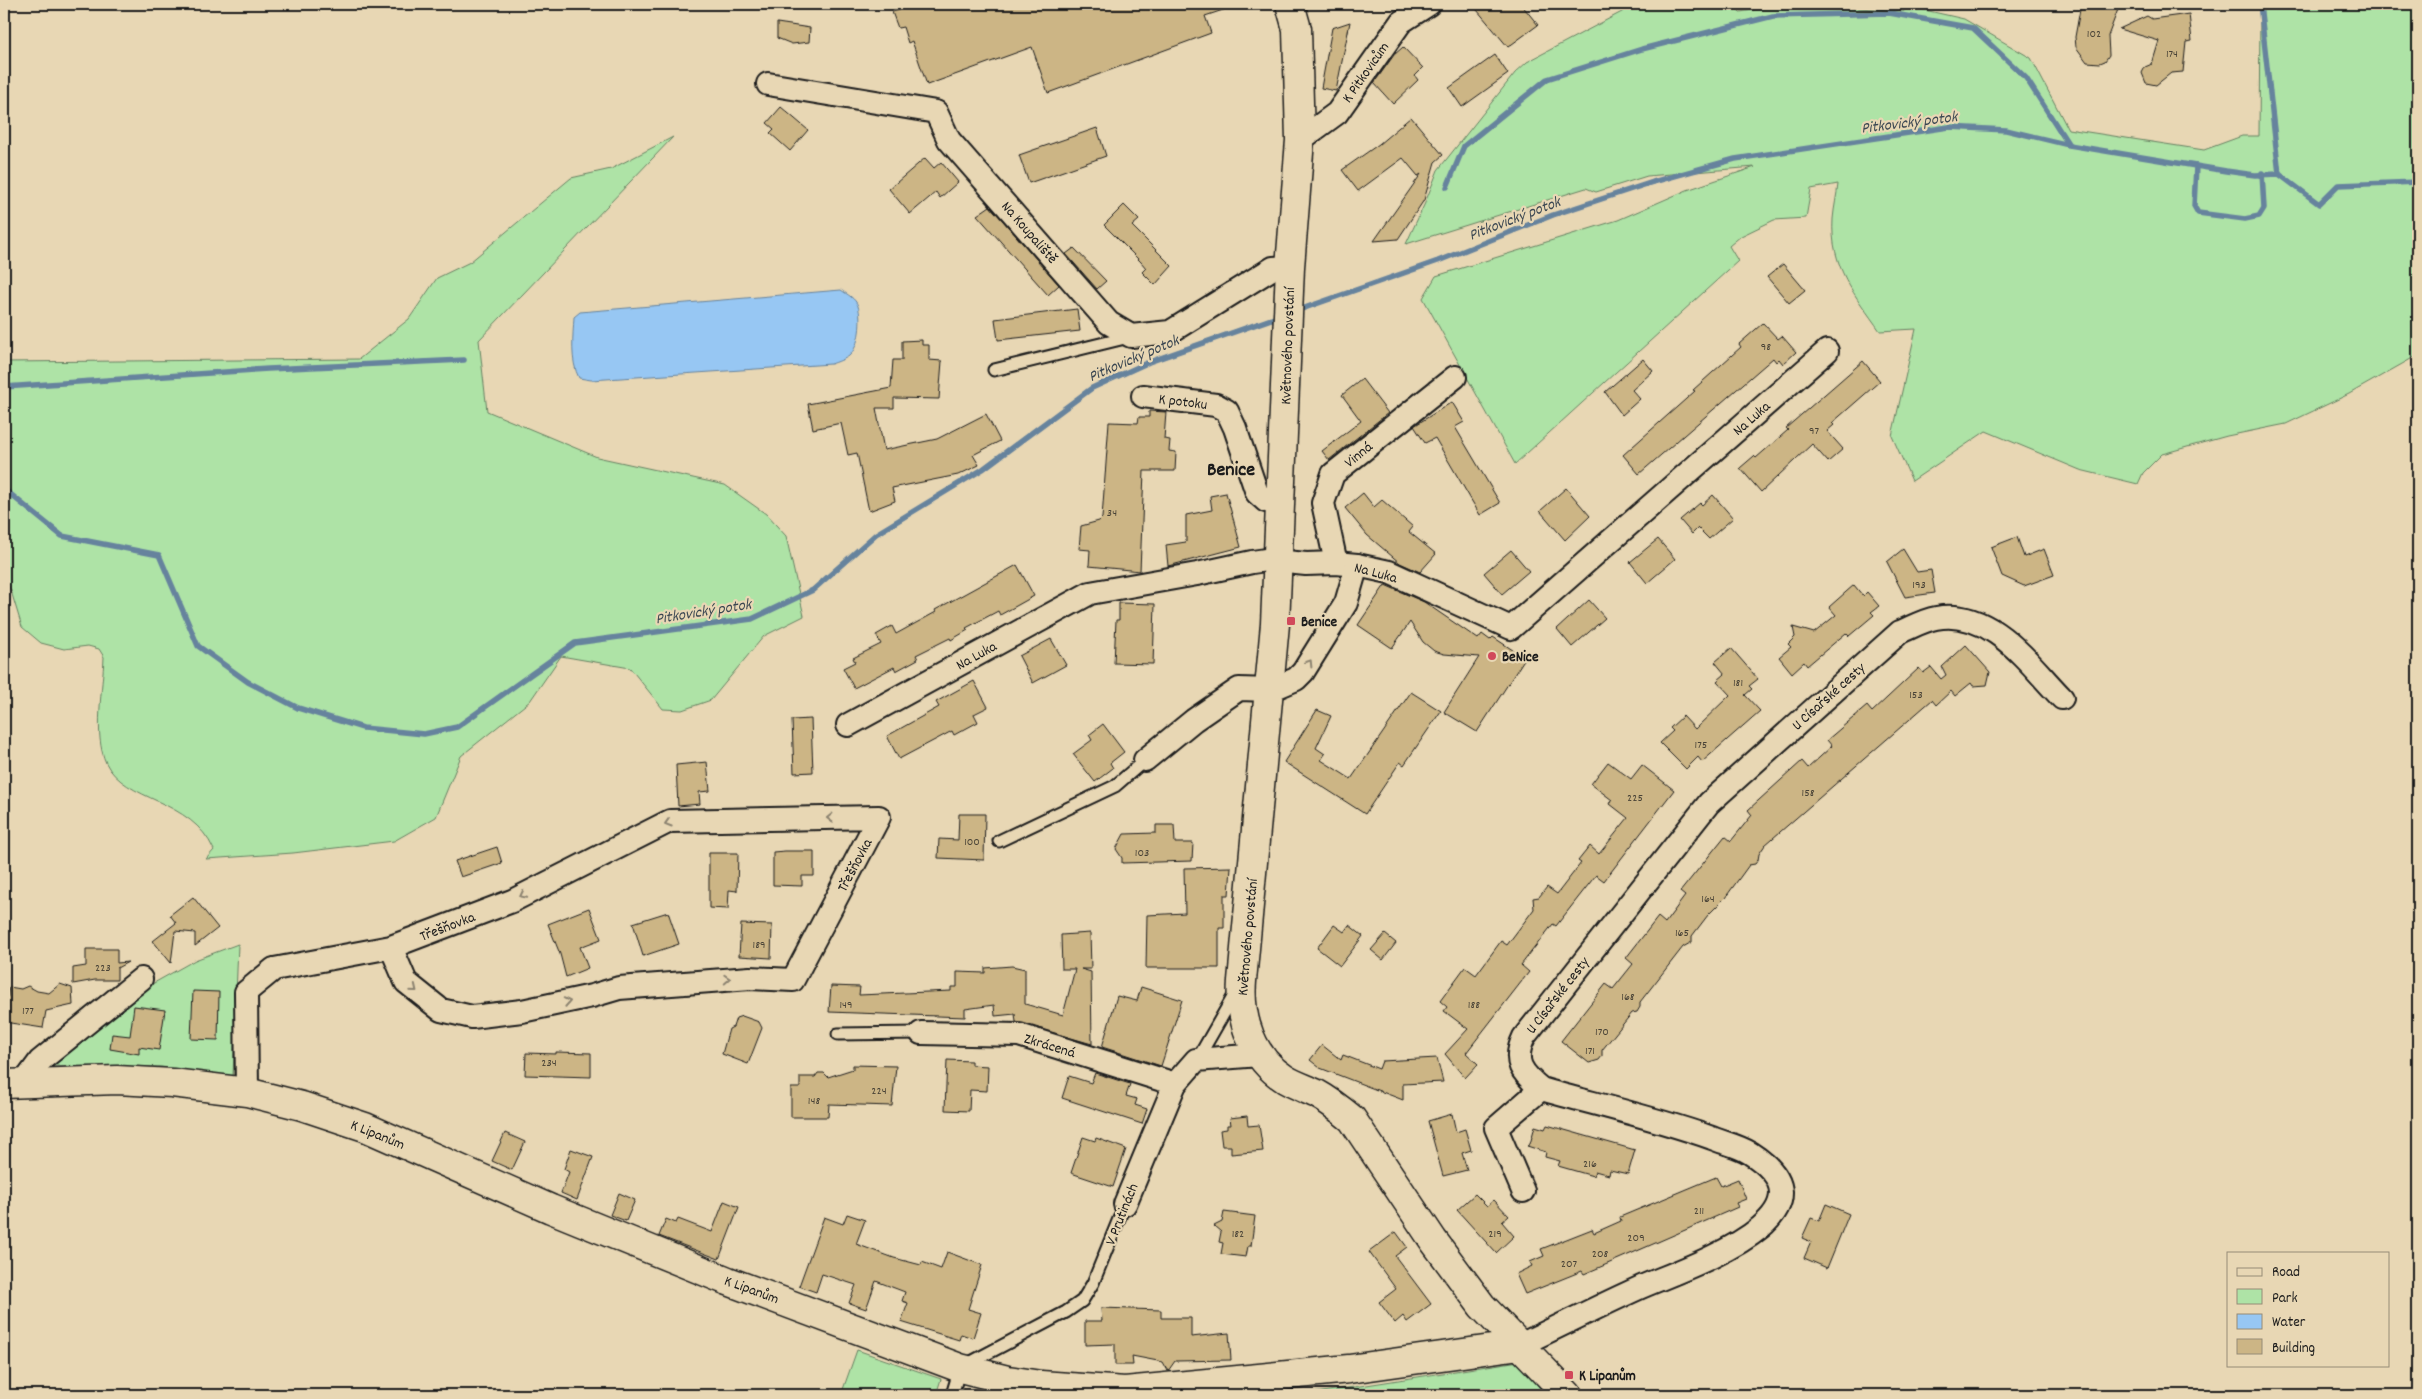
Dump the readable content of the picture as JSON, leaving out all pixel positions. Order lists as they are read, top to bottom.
{
  "streets": {
    "street": [
      "K Pitkovicům",
      "Na Koupaliště",
      "Květnového povstání",
      "K potoku",
      "Na Luka",
      "Vinná",
      "U Císařské cesty",
      "Třešňovka",
      "Zkrácená",
      "K Lipanům",
      "V Prutinách"
    ]
  },
  "crossings": [
    ["K Pitkovicům", "Květnového povstání"],
    ["Květnového povstání", "K potoku"],
    ["Květnového povstání", "Na Luka"],
    ["Květnového povstání", "U Císařské cesty"],
    ["Květnového povstání", "K Lipanům"],
    ["Na Luka", "Vinná"],
    ["U Císařské cesty", "K Lipanům"],
    ["Třešňovka", "K Lipanům"],
    ["Zkrácená", "V Prutinách"],
    ["K Lipanům", "V Prutinách"]
  ],
  "districts": ["Benice"],
  "water": ["Pitkovický potok"],
  "places": {
    "transit": ["Benice", "K Lipanům"],
    "other": ["BeNice"]
  },
  "house_numbers": [
    "102",
    "174",
    "98",
    "97",
    "34",
    "193",
    "181",
    "153",
    "175",
    "158",
    "225",
    "100",
    "103",
    "164",
    "165",
    "189",
    "223",
    "168",
    "149",
    "188",
    "177",
    "170",
    "171",
    "234",
    "224",
    "148",
    "216",
    "211",
    "182",
    "219",
    "209",
    "208",
    "207"
  ],
  "legend": [
    "Road",
    "Park",
    "Water",
    "Building"
  ]
}
